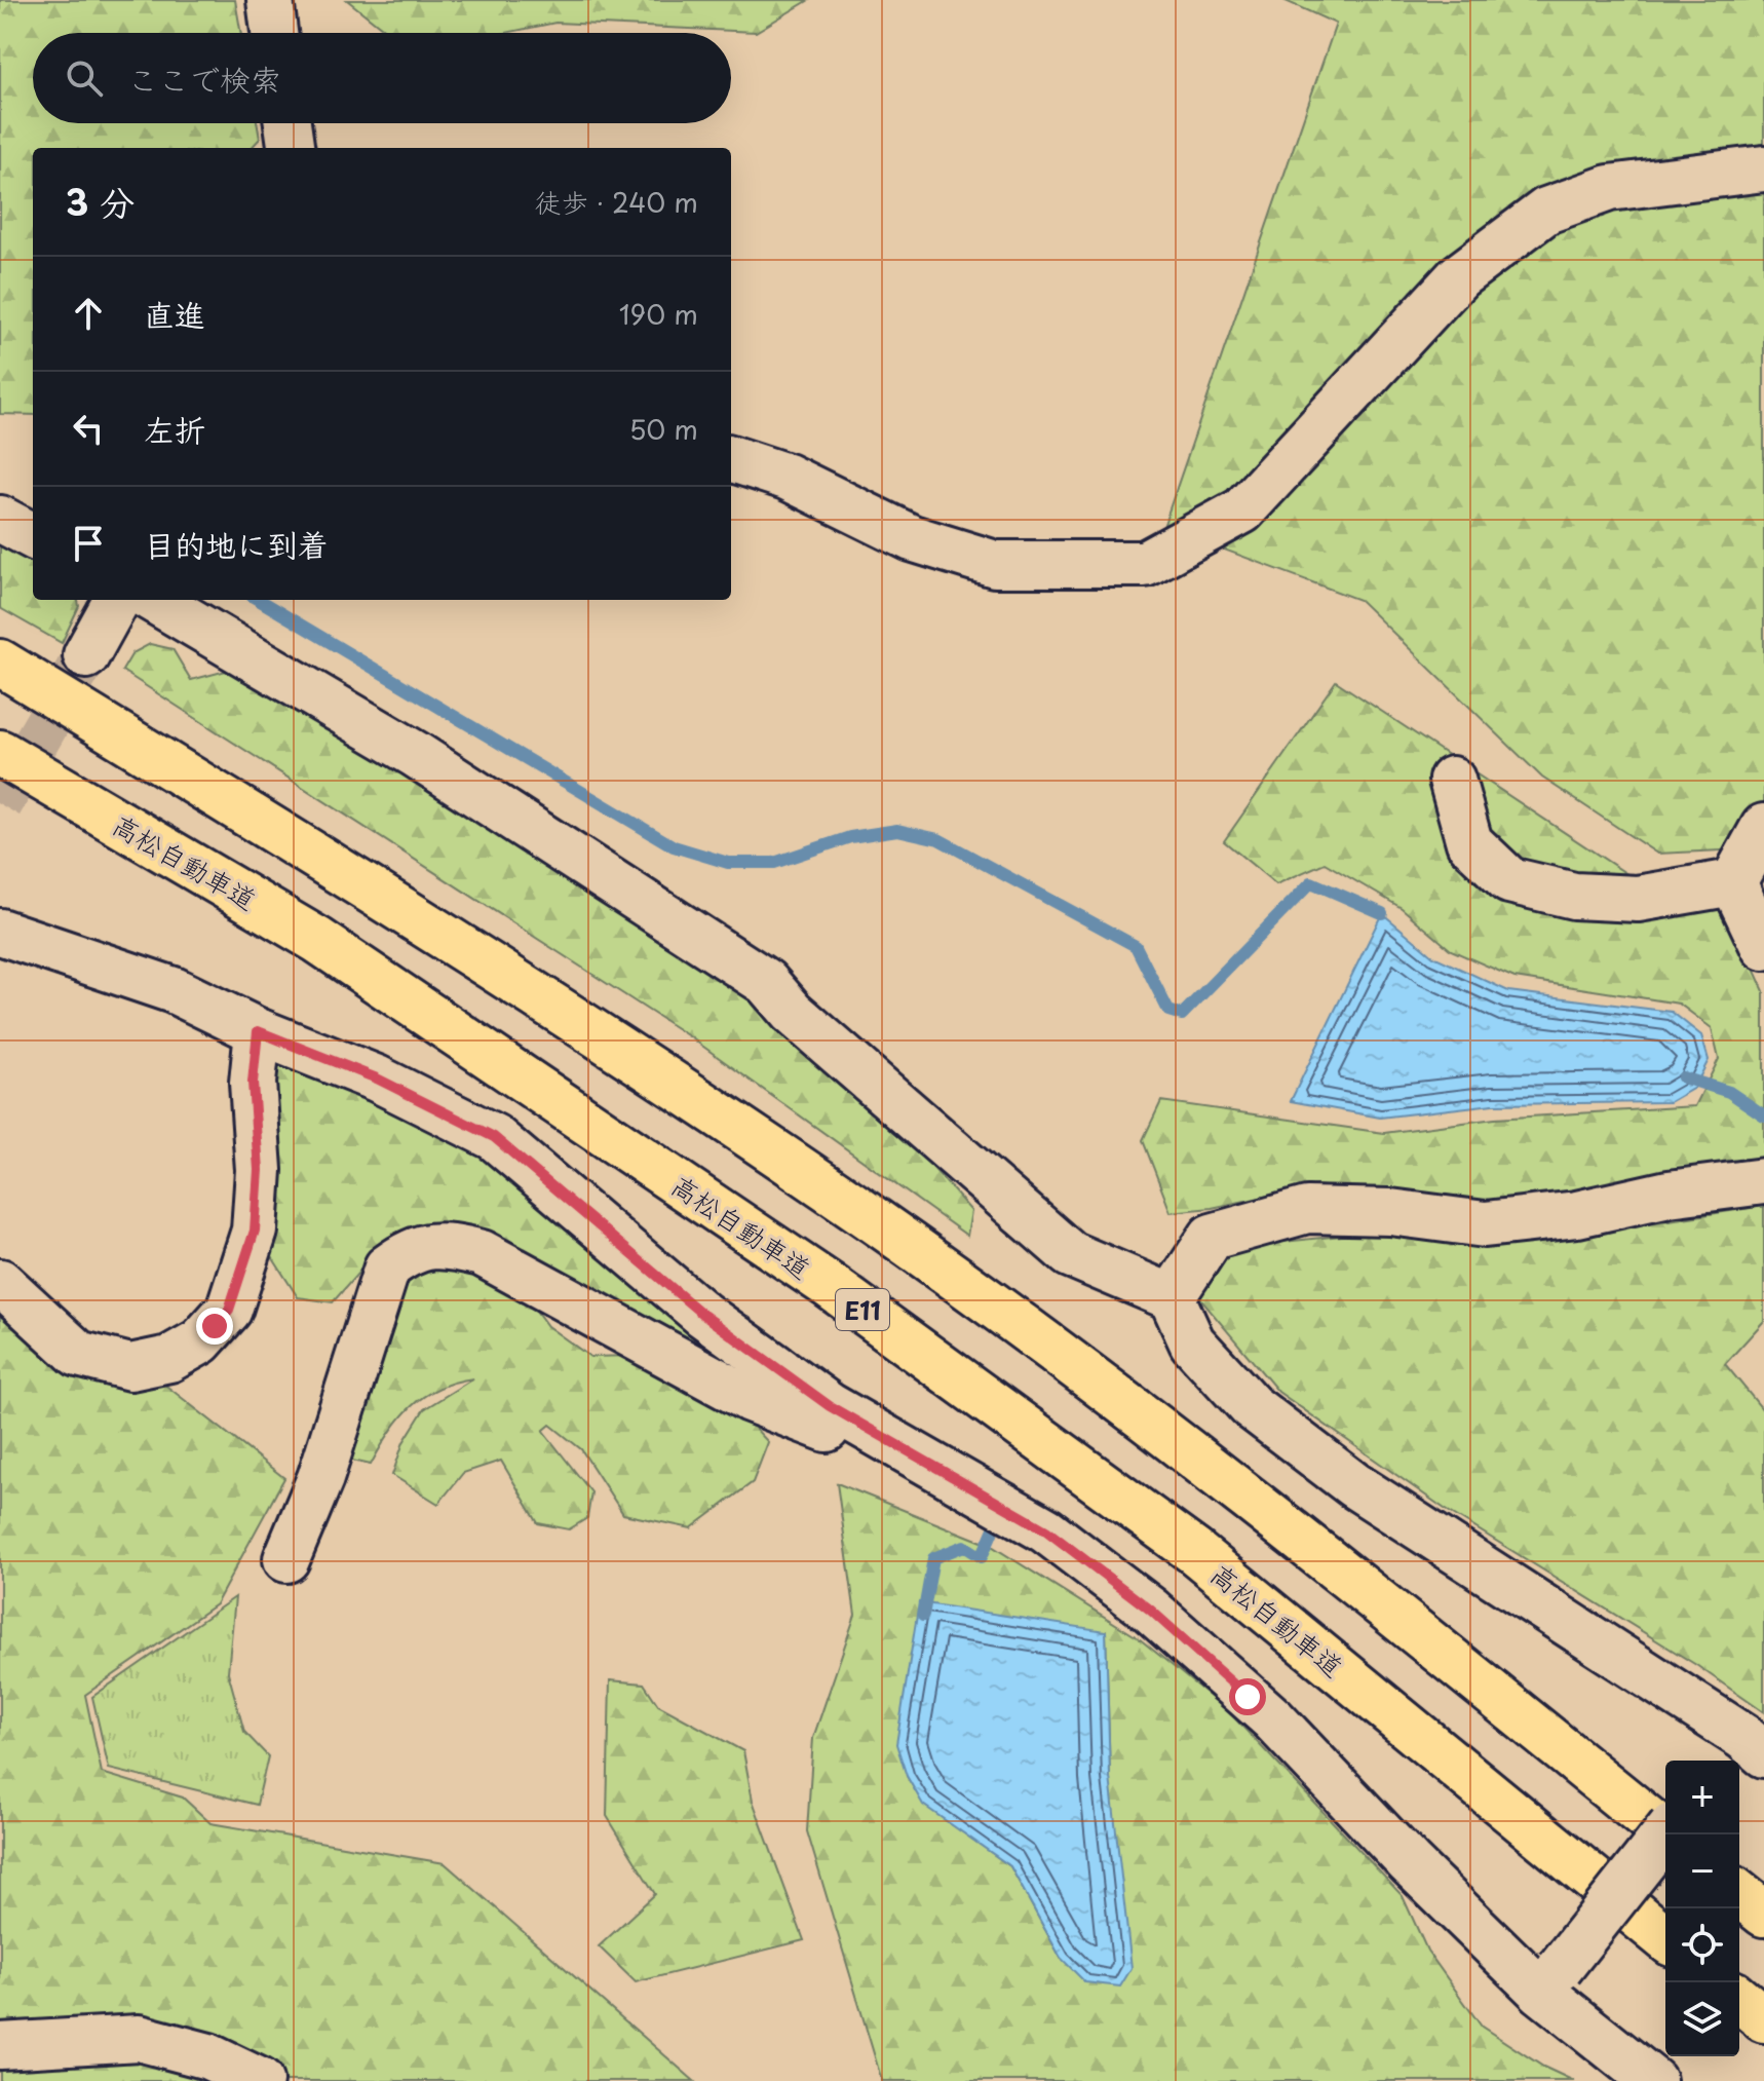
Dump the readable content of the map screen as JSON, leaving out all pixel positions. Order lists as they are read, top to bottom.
{
  "streets": {
    "highway": ["高松自動車道", "E11"]
  },
  "page": {
    "search": "ここで検索",
    "heading": ["3 分", "徒歩 · 240 m"],
    "list": [
      ["直進", "190 m"],
      ["左折", "50 m"],
      "目的地に到着"
    ],
    "map_buttons": ["+", "−"]
  }
}
